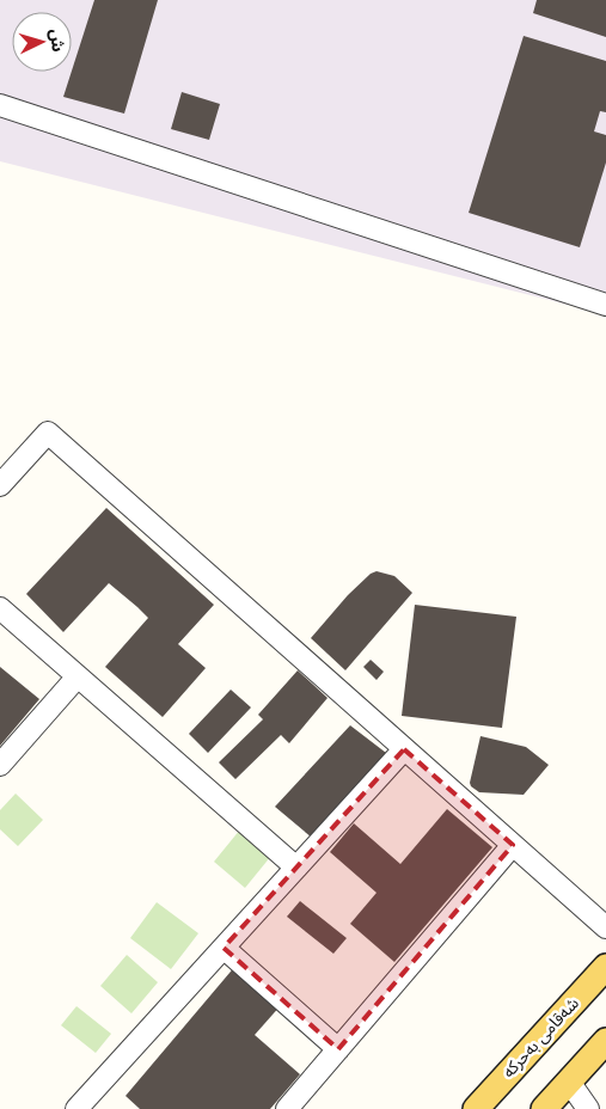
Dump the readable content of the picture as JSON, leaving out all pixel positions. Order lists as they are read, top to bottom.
{
  "streets": {
    "main road": ["شەقامی بەحرکە"]
  },
  "north": "right"
}
